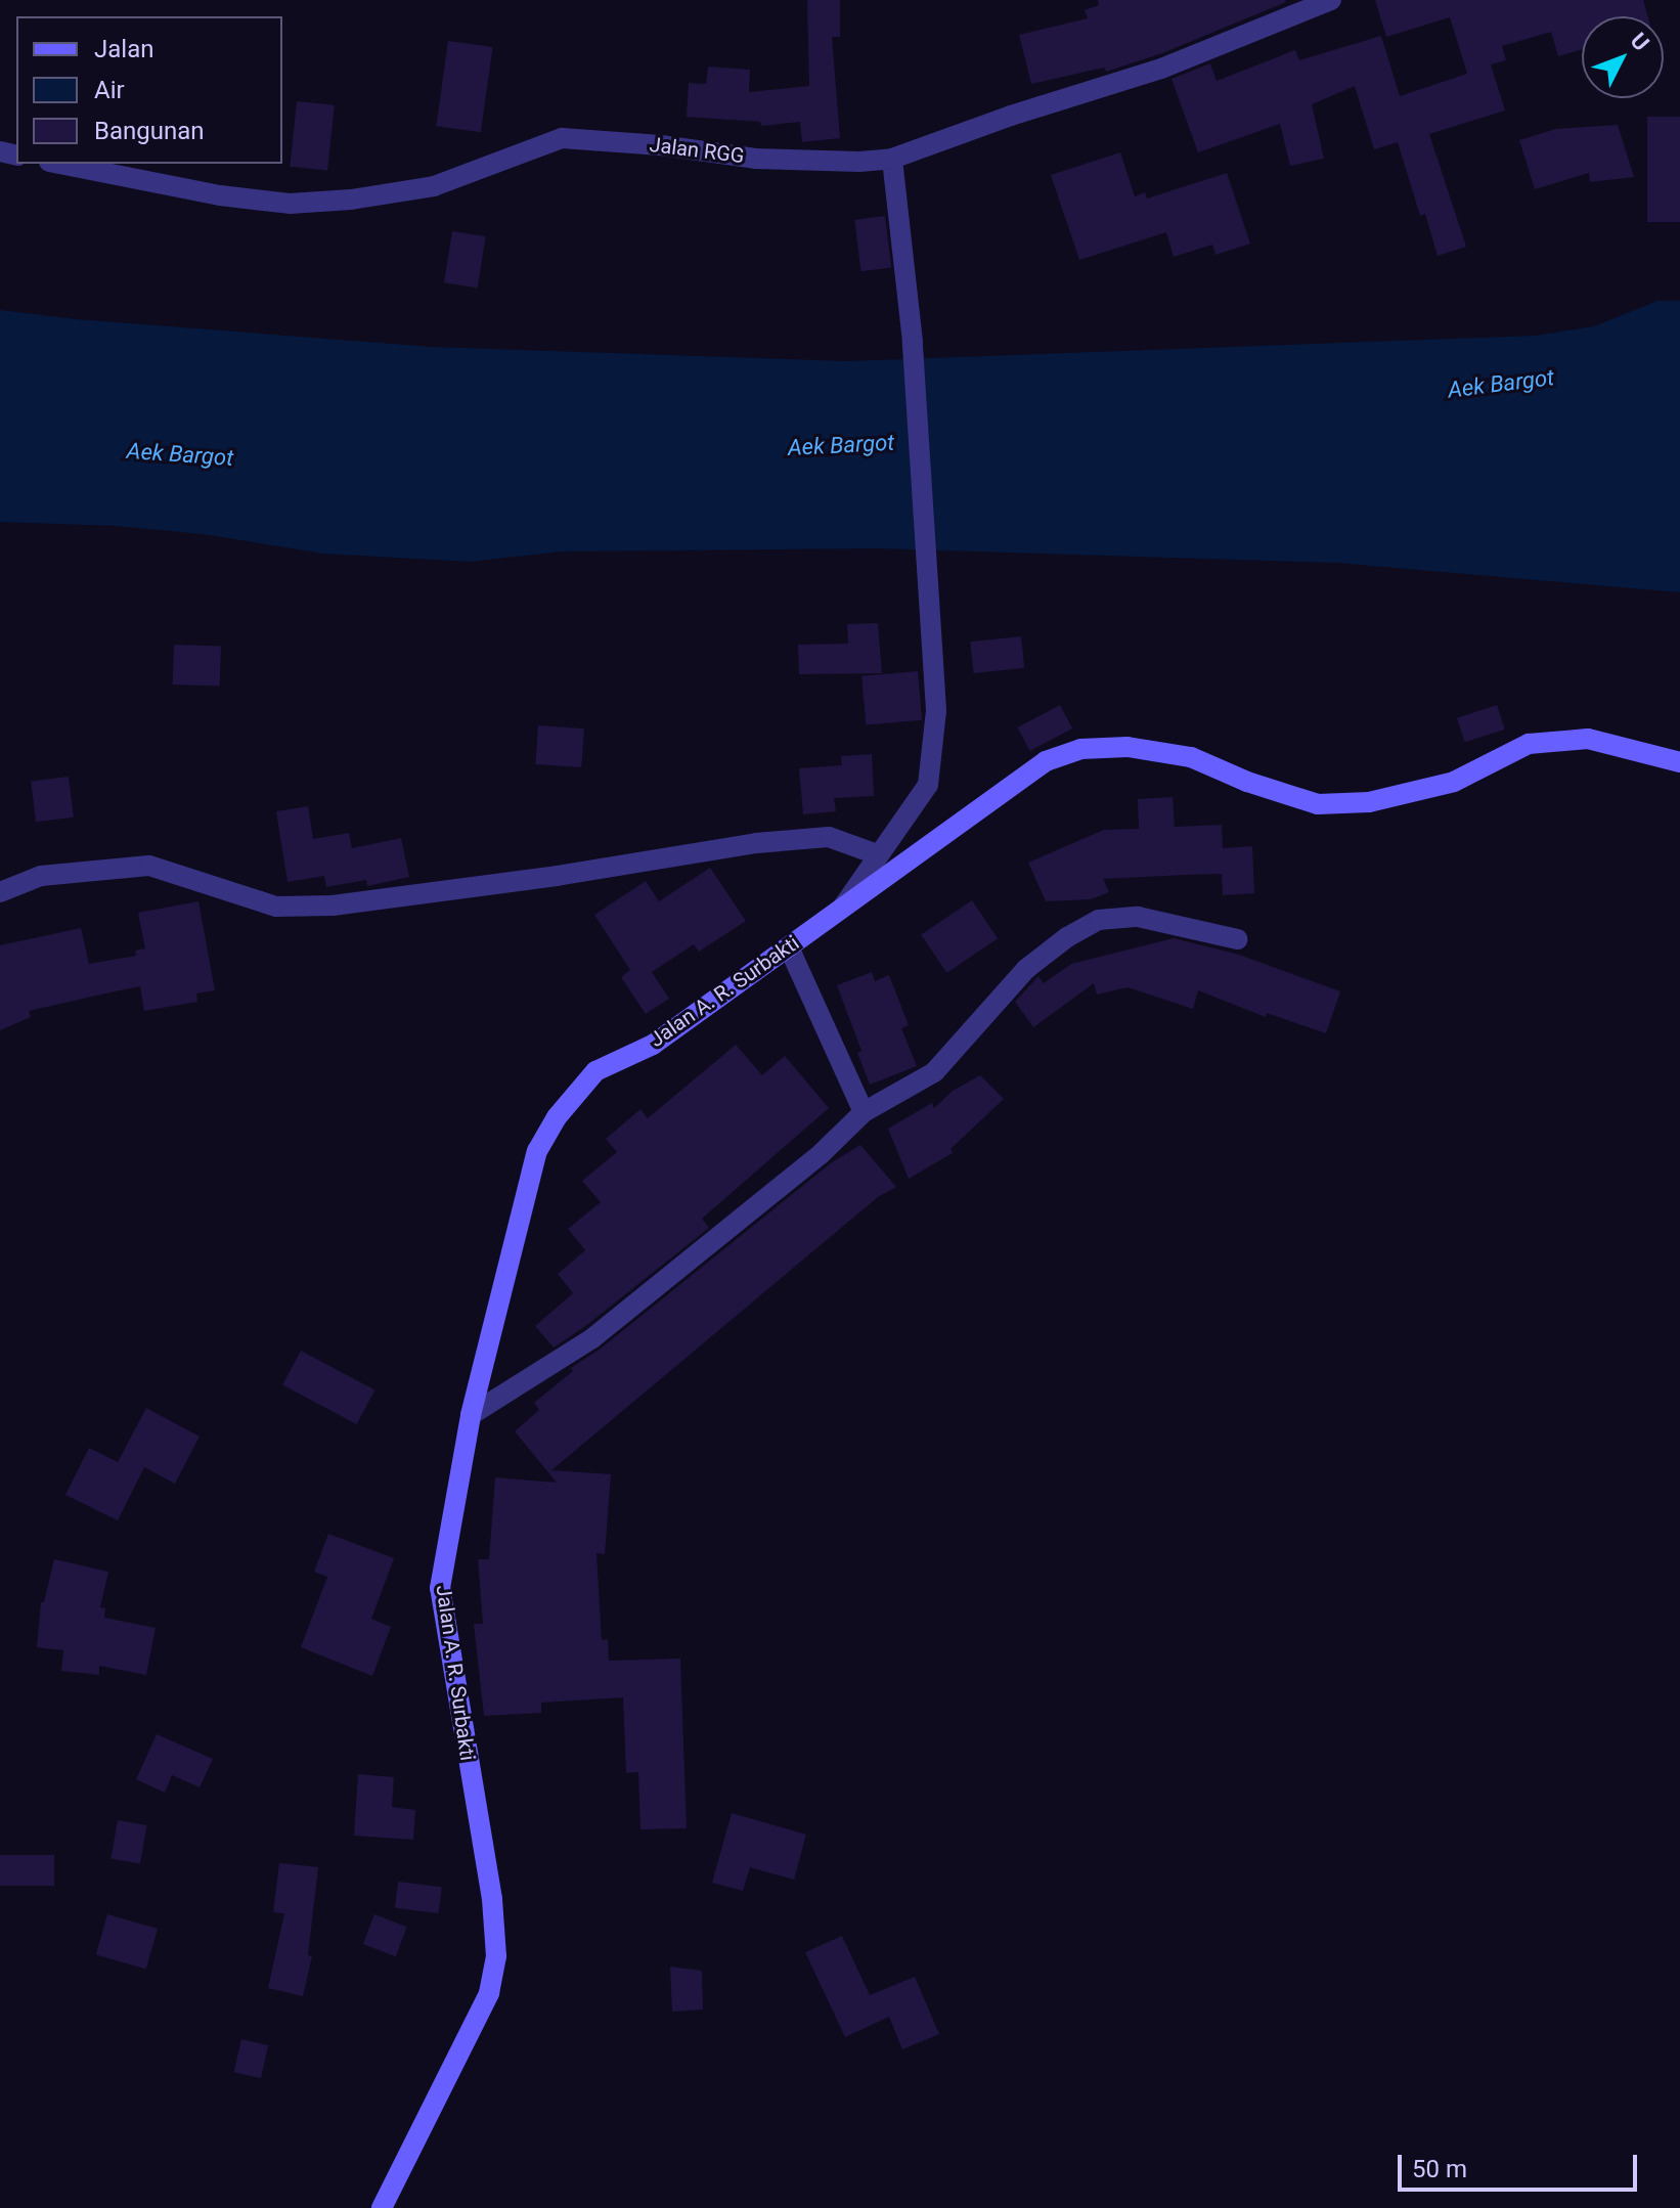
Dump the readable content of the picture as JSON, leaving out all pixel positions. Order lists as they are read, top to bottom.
{
  "streets": {
    "main road": ["Jalan A. R. Surbakti"],
    "street": ["Jalan RGG"]
  },
  "water": ["Aek Bargot"],
  "legend": ["Jalan", "Air", "Bangunan"],
  "scale_bar": "50 m",
  "north": "top right"
}
